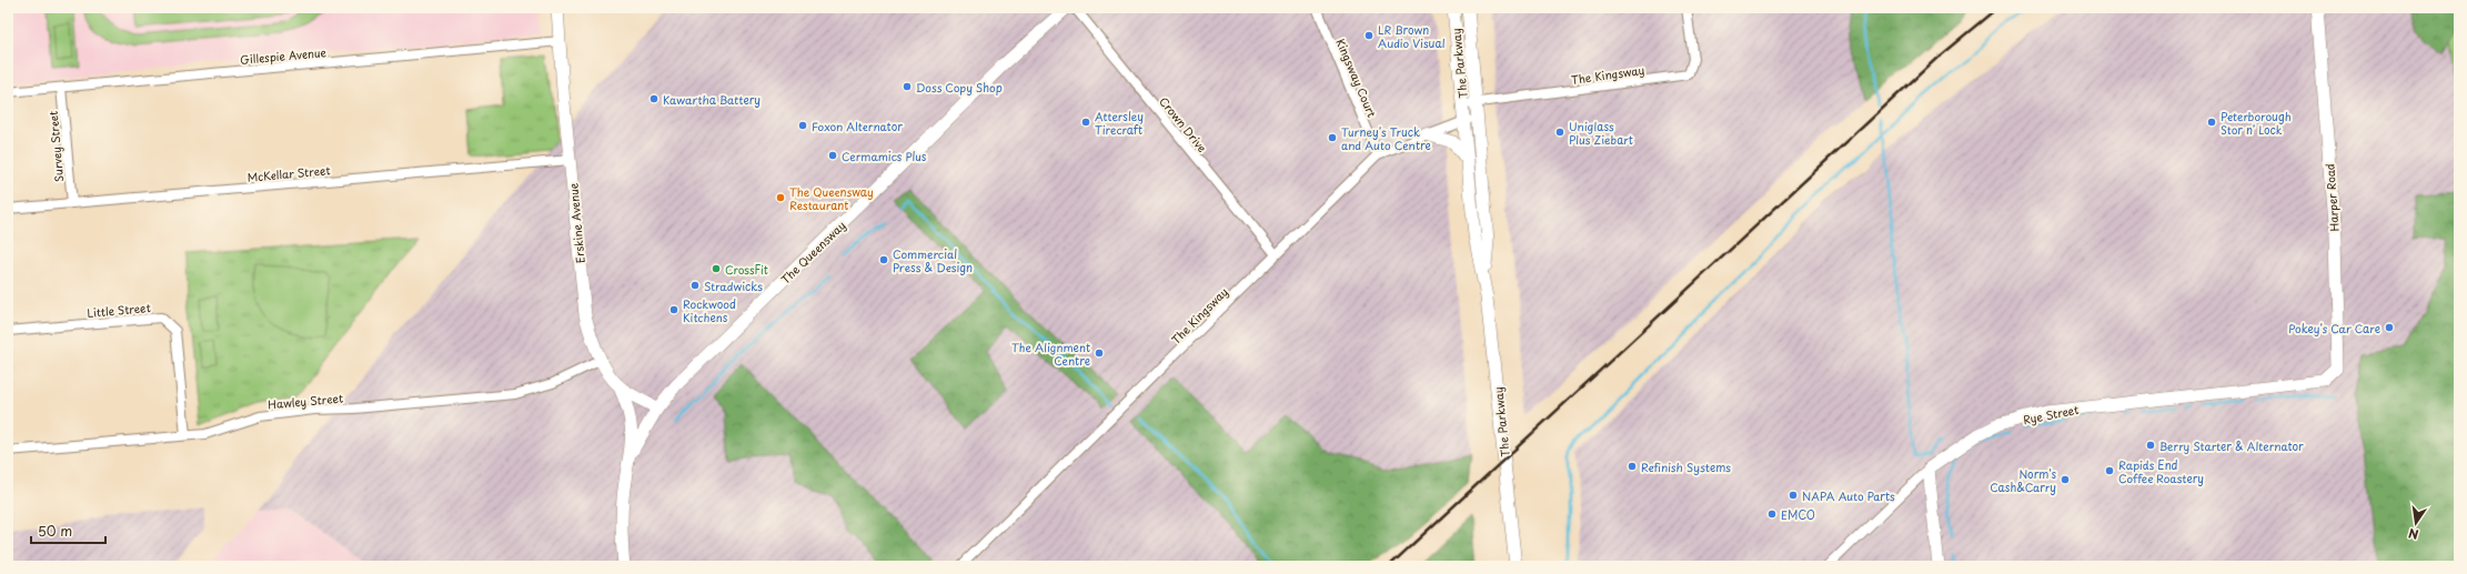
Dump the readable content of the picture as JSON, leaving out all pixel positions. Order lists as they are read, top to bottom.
{
  "streets": {
    "street": [
      "Gillespie Avenue",
      "The Parkway",
      "The Kingsway",
      "Kingsway Court",
      "Crown Drive",
      "Survey Street",
      "McKellar Street",
      "Harper Road",
      "Erskine Avenue",
      "The Queensway",
      "Little Street",
      "Hawley Street",
      "Rye Street"
    ]
  },
  "crossings": [
    ["Gillespie Avenue", "Survey Street"],
    ["Gillespie Avenue", "Erskine Avenue"],
    ["The Parkway", "The Kingsway"],
    ["The Kingsway", "Kingsway Court"],
    ["The Kingsway", "Crown Drive"],
    ["Survey Street", "McKellar Street"],
    ["McKellar Street", "Erskine Avenue"],
    ["Harper Road", "Rye Street"],
    ["Erskine Avenue", "The Queensway"],
    ["Erskine Avenue", "Hawley Street"],
    ["Little Street", "Hawley Street"]
  ],
  "places": [
    "LR Brown Audio Visual",
    "Doss Copy Shop",
    "Kawartha Battery",
    "Attersley Tirecraft",
    "Peterborough Stor n' Lock",
    "Foxon Alternator",
    "Uniglass Plus Ziebart",
    "Turney's Truck and Auto Centre",
    "Cermamics Plus",
    "The Queensway Restaurant",
    "Commercial Press & Design",
    "CrossFit",
    "Stradwicks",
    "Rockwood Kitchens",
    "Pokey's Car Care",
    "The Alignment Centre",
    "Berry Starter & Alternator",
    "Refinish Systems",
    "Rapids End Coffee Roastery",
    "Norm's Cash&Carry",
    "NAPA Auto Parts",
    "EMCO"
  ],
  "scale_bar": "50 m",
  "north": "bottom"
}
